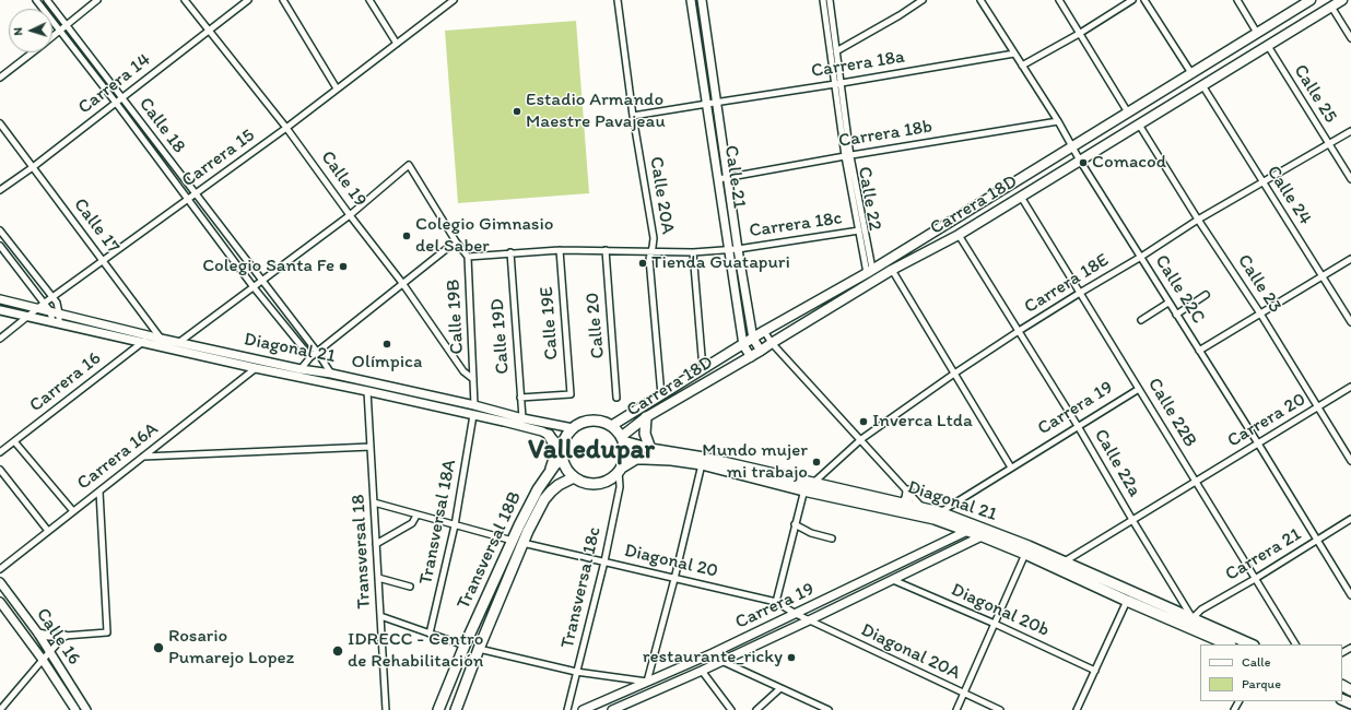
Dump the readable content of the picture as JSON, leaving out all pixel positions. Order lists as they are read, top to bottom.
{
  "streets": {
    "highway": ["Diagonal 21", "Transversal 18B"],
    "main road": [
      "Calle 21",
      "Carrera 18D",
      "Carrera 19",
      "Calle 16"
    ],
    "street": [
      "Carrera 18a",
      "Carrera 14",
      "Calle 25",
      "Calle 18",
      "Carrera 18b",
      "Carrera 15",
      "Calle 19",
      "Calle 20A",
      "Calle 24",
      "Calle 22",
      "Carrera 18c",
      "Calle 17",
      "Carrera 18E",
      "Calle 23",
      "Calle 22C",
      "Calle 19B",
      "Calle 19E",
      "Calle 20",
      "Calle 19D",
      "Carrera 16",
      "Calle 22B",
      "Carrera 20",
      "Carrera 16A",
      "Calle 22a",
      "Transversal 18A",
      "Transversal 18",
      "Carrera 21",
      "Diagonal 20",
      "Transversal 18c",
      "Diagonal 20b",
      "Diagonal 20A"
    ]
  },
  "crossings": [
    ["Carrera 18a", "Calle 21"],
    ["Carrera 18a", "Calle 22"],
    ["Carrera 18a", "Calle 22C"],
    ["Carrera 14", "Calle 18"],
    ["Carrera 14", "Calle 19"],
    ["Carrera 14", "Calle 17"],
    ["Calle 25", "Carrera 18D"],
    ["Calle 25", "Carrera 18E"],
    ["Calle 18", "Carrera 15"],
    ["Calle 18", "Diagonal 21"],
    ["Carrera 18b", "Calle 21"],
    ["Carrera 18b", "Calle 22"],
    ["Carrera 18b", "Calle 22C"],
    ["Carrera 15", "Calle 19"],
    ["Carrera 15", "Calle 17"],
    ["Carrera 15", "Diagonal 21"],
    ["Calle 21", "Carrera 18D"],
    ["Calle 21", "Carrera 18c"],
    ["Calle 19", "Calle 19B"],
    ["Calle 20A", "Carrera 18D"],
    ["Calle 20A", "Carrera 18c"],
    ["Calle 24", "Carrera 18D"],
    ["Calle 24", "Carrera 18E"],
    ["Calle 22", "Carrera 18D"],
    ["Calle 22", "Carrera 18c"],
    ["Carrera 18D", "Calle 23"],
    ["Carrera 18D", "Calle 22C"],
    ["Carrera 18D", "Diagonal 21"],
    ["Carrera 18D", "Calle 22B"],
    ["Carrera 18D", "Calle 22a"],
    ["Carrera 18D", "Transversal 18B"],
    ["Carrera 18D", "Transversal 18c"],
    ["Carrera 18c", "Calle 19B"],
    ["Carrera 18c", "Calle 19E"],
    ["Carrera 18c", "Calle 20"],
    ["Carrera 18c", "Calle 19D"],
    ["Calle 17", "Diagonal 21"],
    ["Carrera 18E", "Calle 23"],
    ["Carrera 18E", "Calle 22C"],
    ["Carrera 18E", "Diagonal 21"],
    ["Carrera 18E", "Calle 22B"],
    ["Carrera 18E", "Calle 22a"],
    ["Calle 23", "Carrera 20"],
    ["Calle 22C", "Carrera 20"],
    ["Calle 22C", "Carrera 21"],
    ["Calle 19B", "Diagonal 21"],
    ["Calle 19E", "Calle 19D"],
    ["Calle 19D", "Diagonal 21"],
    ["Diagonal 21", "Carrera 16"],
    ["Diagonal 21", "Carrera 19"],
    ["Diagonal 21", "Carrera 20"],
    ["Diagonal 21", "Carrera 16A"],
    ["Diagonal 21", "Calle 22a"],
    ["Diagonal 21", "Transversal 18A"],
    ["Diagonal 21", "Transversal 18B"],
    ["Diagonal 21", "Transversal 18"],
    ["Diagonal 21", "Carrera 21"],
    ["Diagonal 21", "Transversal 18c"],
    ["Carrera 19", "Calle 22B"],
    ["Carrera 19", "Calle 22a"],
    ["Carrera 19", "Diagonal 20"],
    ["Carrera 19", "Diagonal 20b"],
    ["Carrera 19", "Diagonal 20A"],
    ["Calle 22B", "Carrera 20"],
    ["Calle 22B", "Carrera 21"],
    ["Carrera 20", "Calle 22a"],
    ["Calle 22a", "Carrera 21"],
    ["Transversal 18B", "Diagonal 20"],
    ["Transversal 18B", "Transversal 18c"],
    ["Diagonal 20", "Transversal 18c"],
    ["Diagonal 20", "Diagonal 20A"]
  ],
  "districts": ["Valledupar"],
  "places": [
    "Estadio Armando Maestre Pavajeau",
    "Comacod",
    "Colegio Gimnasio del Saber",
    "Tienda Guatapuri",
    "Colegio Santa Fe",
    "Olímpica",
    "Inverca Ltda",
    "Mundo mujer mi trabajo",
    "Rosario Pumarejo Lopez",
    "IDRECC - Centro de Rehabilitación",
    "restaurante_ricky"
  ],
  "legend": ["Calle", "Parque"],
  "north": "left"
}
